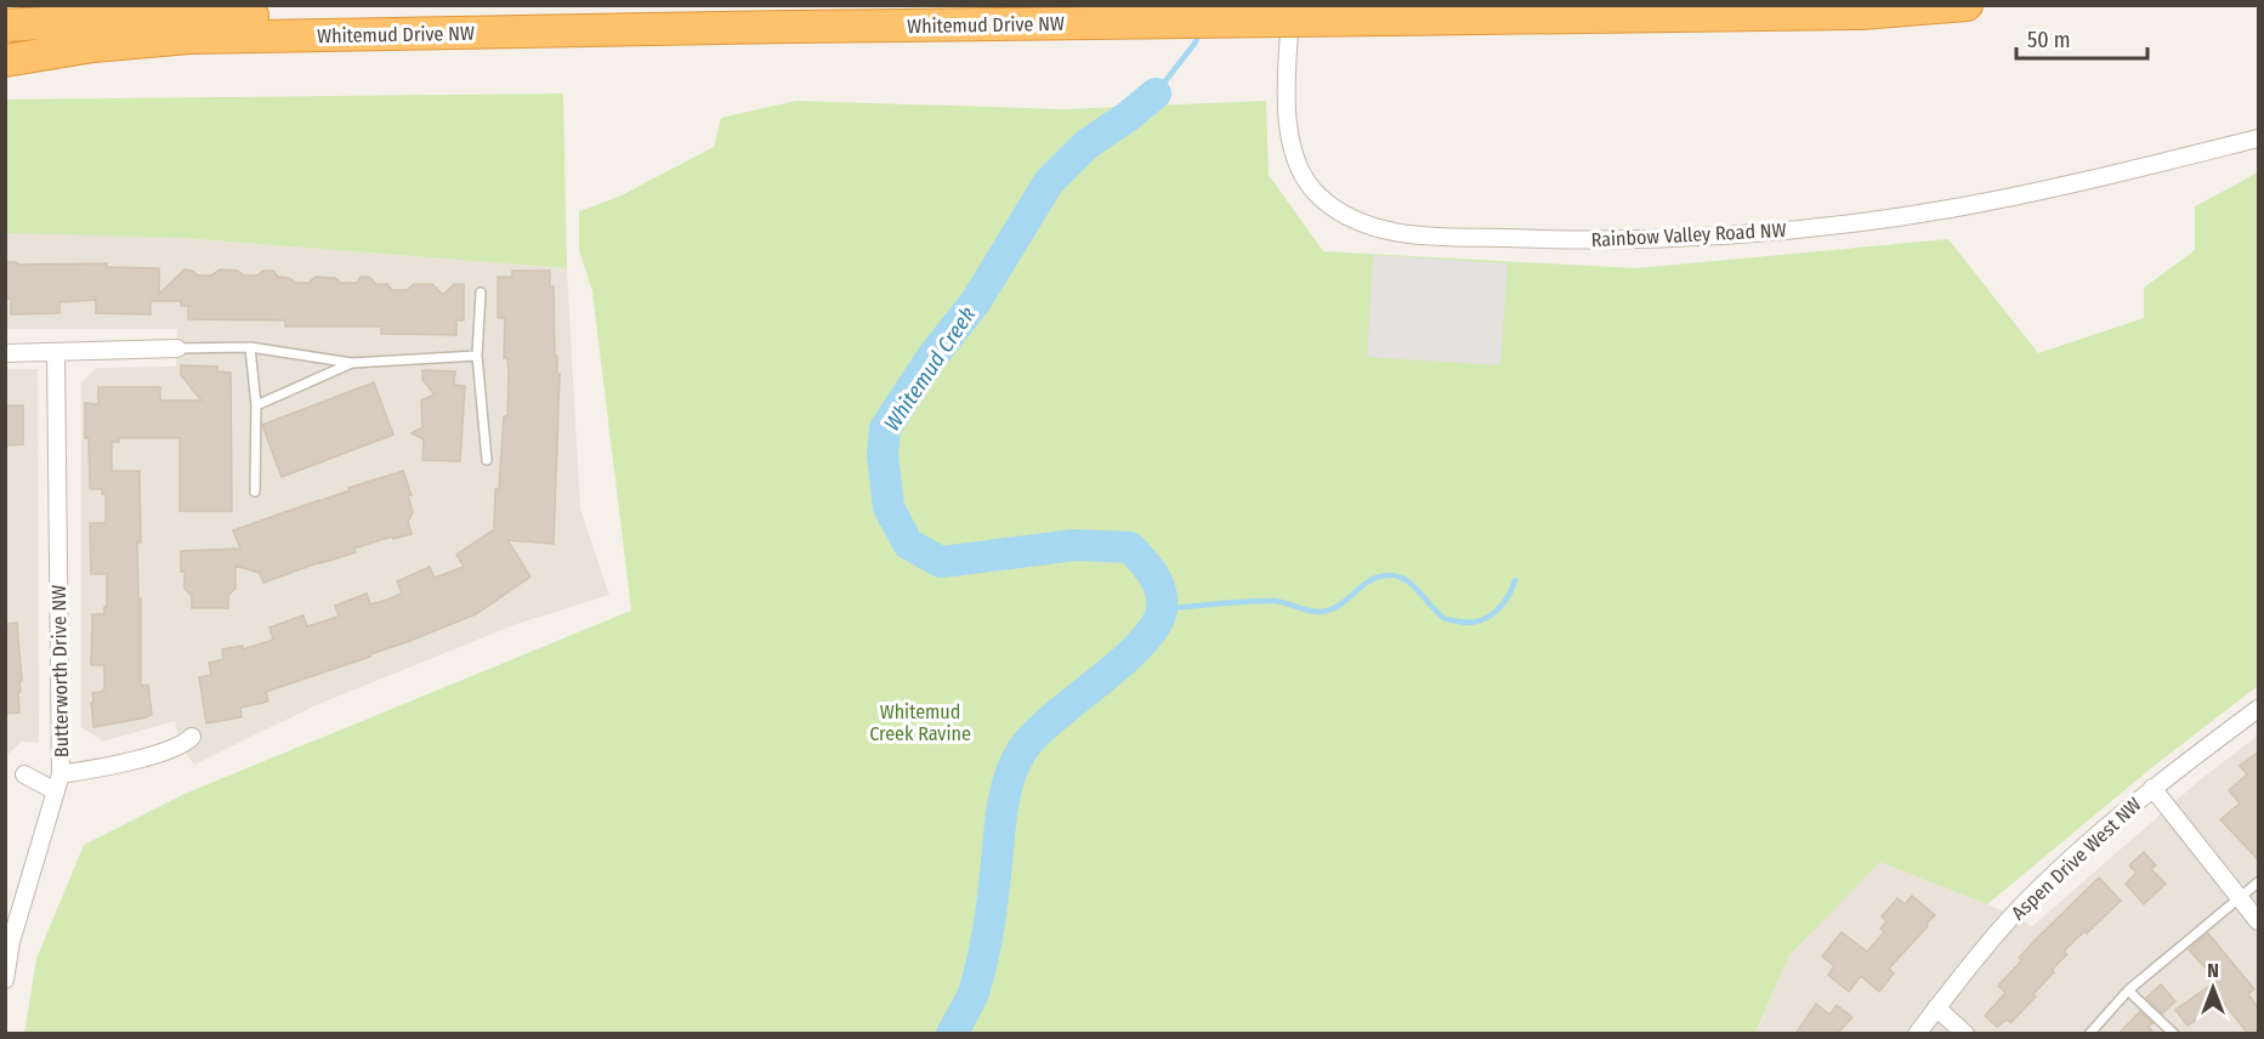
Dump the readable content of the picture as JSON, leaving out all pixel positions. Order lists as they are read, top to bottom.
{
  "streets": {
    "highway": ["Whitemud Drive NW"],
    "street": ["Rainbow Valley Road NW", "Butterworth Drive NW", "Aspen Drive West NW"]
  },
  "water": ["Whitemud Creek"],
  "parks": ["Whitemud Creek Ravine"],
  "scale_bar": "50 m",
  "north": "top"
}
